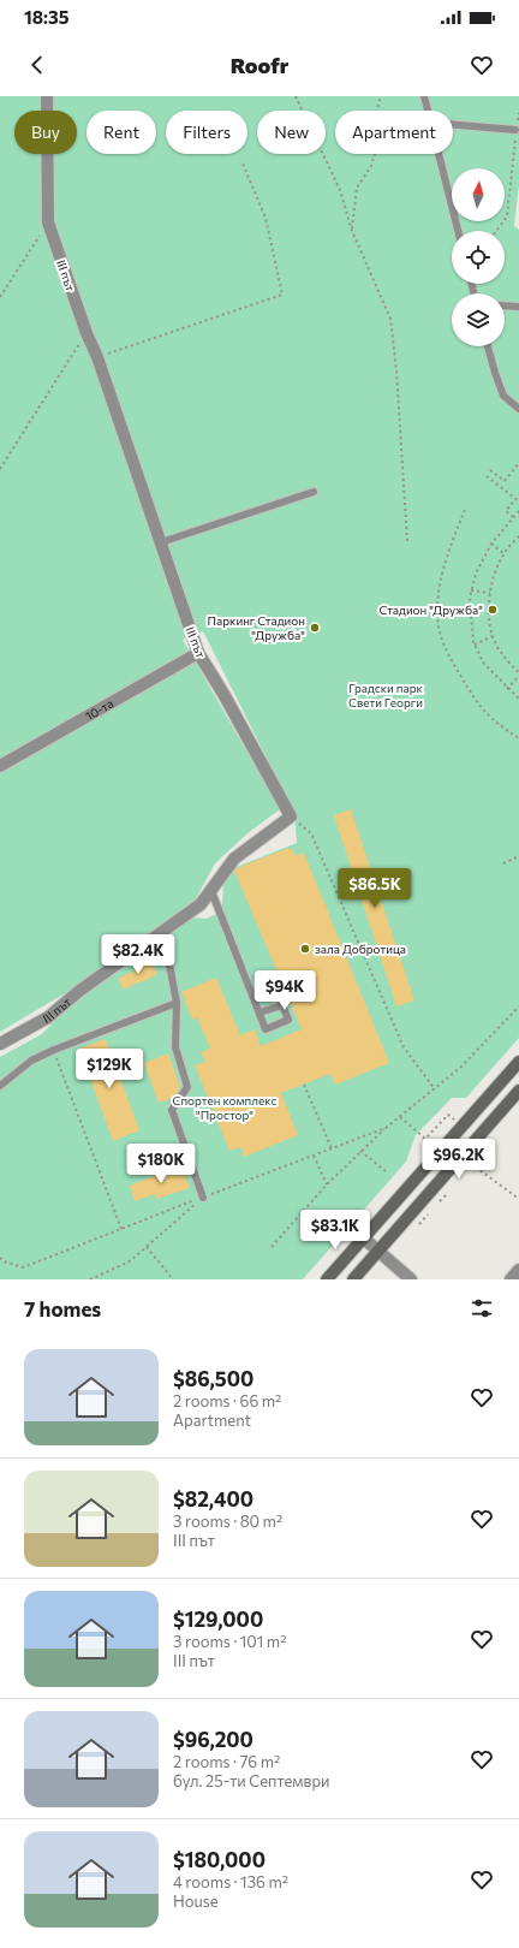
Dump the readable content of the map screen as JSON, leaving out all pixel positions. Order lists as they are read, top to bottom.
{
  "streets": {
    "street": ["ІІІ път", "10-та"]
  },
  "crossings": [
    ["ІІІ път", "10-та"]
  ],
  "parks": ["Градски парк Свети Георги", "Спортен комплекс \"Простор\""],
  "places": ["Стадион \"Дружба\"", "Паркинг Стадион \"Дружба\"", "зала Добротица"],
  "north": "top",
  "page": {
    "status": "18:35",
    "header": "Roofr",
    "chip": [
      "Buy",
      "Rent",
      "Filters",
      "New",
      "Apartment"
    ],
    "price": [
      "$86.5K",
      "$82.4K",
      "$94K",
      "$129K",
      "$96.2K",
      "$180K",
      "$83.1K"
    ],
    "heading": "7 homes",
    "list": [
      {
        "name": "$86,500",
        "note": "2 rooms · 66 m² · Apartment"
      },
      {
        "name": "$82,400",
        "note": "3 rooms · 80 m² · ІІІ път"
      },
      {
        "name": "$129,000",
        "note": "3 rooms · 101 m² · ІІІ път"
      },
      {
        "name": "$96,200",
        "note": "2 rooms · 76 m² · бул. 25-ти Септември"
      },
      {
        "name": "$180,000",
        "note": "4 rooms · 136 m² · House"
      }
    ]
  }
}
